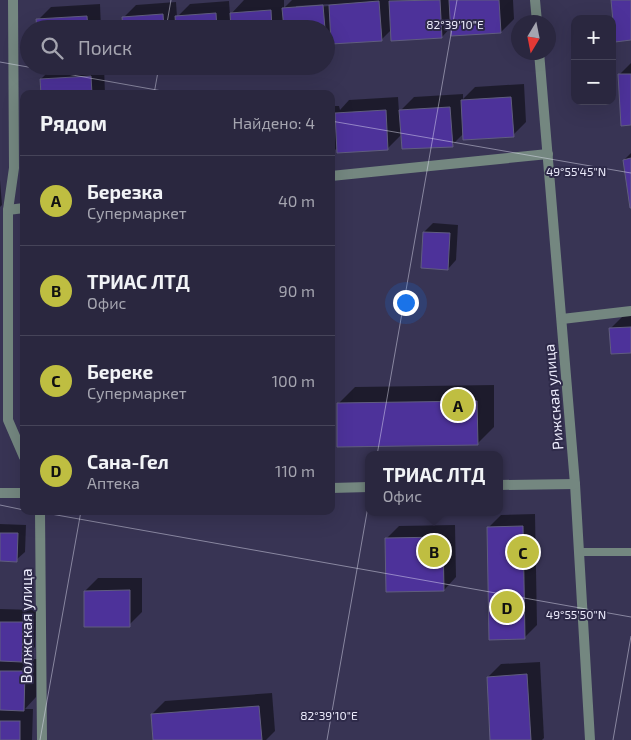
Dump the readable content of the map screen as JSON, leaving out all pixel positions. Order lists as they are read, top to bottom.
{
  "streets": {
    "street": ["Рижская улица", "Волжская улица"]
  },
  "north": "bottom",
  "page": {
    "map_buttons": ["+", "−"],
    "search": "Поиск",
    "heading": ["Рядом", "Найдено: 4"],
    "list": [
      {
        "mark": "A",
        "name": "Березка",
        "note": "Супермаркет",
        "value": "40 m"
      },
      {
        "mark": "B",
        "name": "ТРИАС ЛТД",
        "note": "Офис",
        "value": "90 m"
      },
      {
        "mark": "C",
        "name": "Береке",
        "note": "Супермаркет",
        "value": "100 m"
      },
      {
        "mark": "D",
        "name": "Сана-Гел",
        "note": "Аптека",
        "value": "110 m"
      }
    ],
    "pins": [
      "A",
      "B",
      "C",
      "D"
    ],
    "popup": ["ТРИАС ЛТД", "Офис"]
  },
  "coordinates": ["82°39'10\"E", "49°55'45\"N", "49°55'50\"N"]
}
